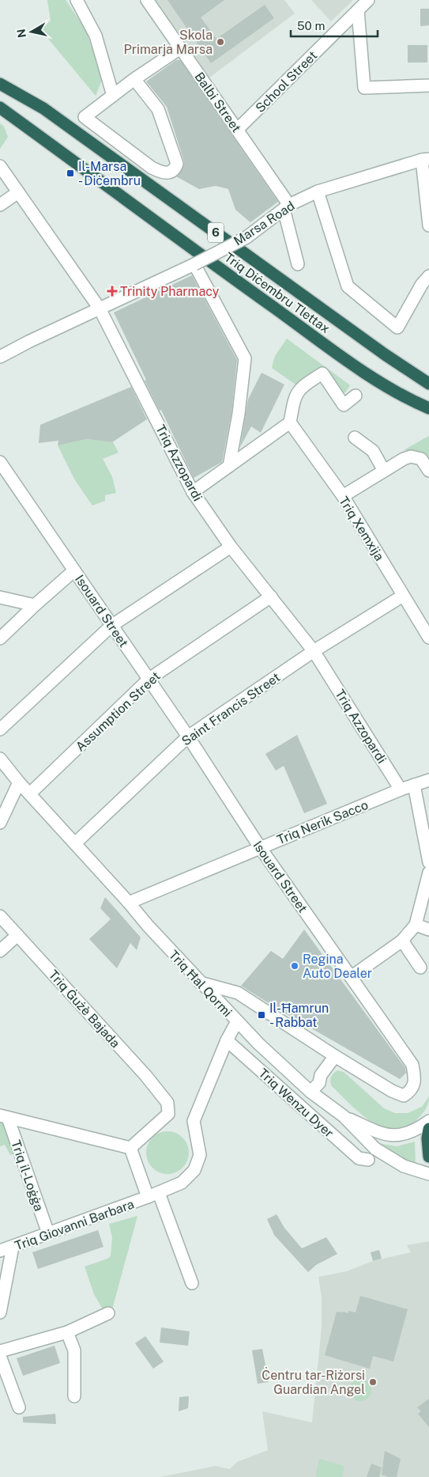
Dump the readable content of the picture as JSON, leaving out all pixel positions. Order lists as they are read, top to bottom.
{
  "streets": {
    "highway": ["6", "Triq Diċembru Tlettax"],
    "street": [
      "School Street",
      "Balbi Street",
      "Marsa Road",
      "Triq Azzopardi",
      "Triq Xemxija",
      "Isouard Street",
      "Saint Francis Street",
      "Assumption Street",
      "Triq Nerik Sacco",
      "Triq Ħal Qormi",
      "Triq Ġużè Bajada",
      "Triq Wenzu Dyer",
      "Triq il-Loġġa",
      "Triq Giovanni Barbara"
    ]
  },
  "crossings": [
    ["School Street", "Balbi Street"],
    ["Balbi Street", "Marsa Road"],
    ["Marsa Road", "Triq Azzopardi"],
    ["Triq Azzopardi", "Saint Francis Street"],
    ["Triq Azzopardi", "Assumption Street"],
    ["Triq Azzopardi", "Triq Nerik Sacco"],
    ["Triq Xemxija", "Saint Francis Street"],
    ["Isouard Street", "Saint Francis Street"],
    ["Isouard Street", "Assumption Street"],
    ["Isouard Street", "Triq Nerik Sacco"],
    ["Isouard Street", "Triq Ħal Qormi"],
    ["Saint Francis Street", "Triq Ħal Qormi"],
    ["Assumption Street", "Triq Ħal Qormi"],
    ["Triq Nerik Sacco", "Triq Ħal Qormi"],
    ["Triq Wenzu Dyer", "Triq Giovanni Barbara"],
    ["Triq il-Loġġa", "Triq Giovanni Barbara"]
  ],
  "places": {
    "other": ["Skola Primarja Marsa", "Regina Auto Dealer", "Ċentru tar-Riżorsi Guardian Angel"],
    "transit": ["Il-Marsa - Diċembru", "Il-Ħamrun - Rabbat"],
    "health": ["Trinity Pharmacy"]
  },
  "scale_bar": "50 m",
  "north": "left"
}
